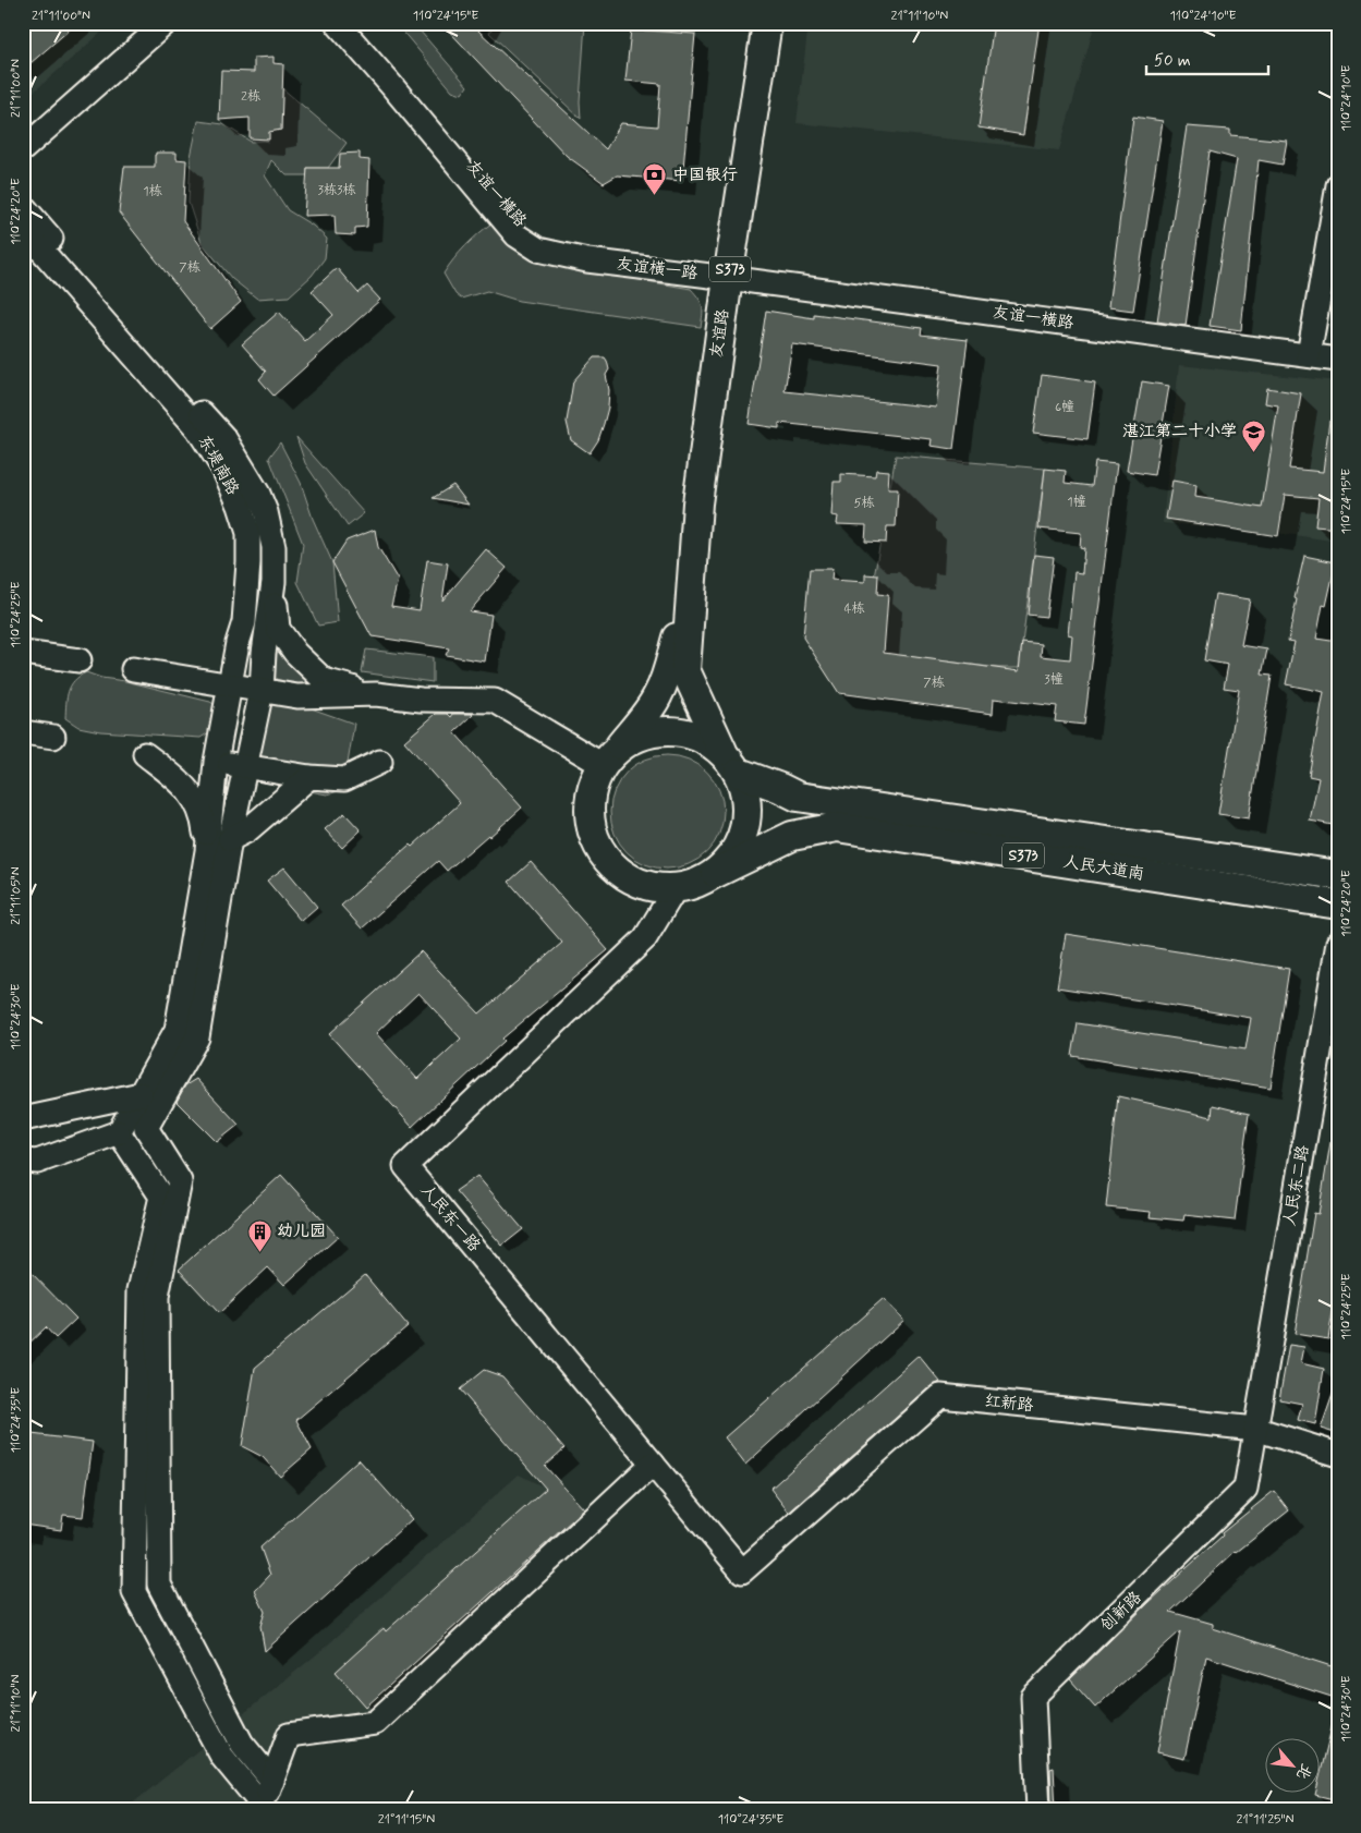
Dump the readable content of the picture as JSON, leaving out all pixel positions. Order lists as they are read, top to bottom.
{
  "streets": {
    "main road": ["S373", "友谊路", "人民大道南"],
    "street": [
      "友谊一横路",
      "友谊横一路",
      "东堤南路",
      "人民东二路",
      "人民东一路",
      "红新路",
      "创新路"
    ]
  },
  "crossings": [
    ["友谊一横路", "友谊横一路"],
    ["友谊一横路", "友谊路"],
    ["友谊横一路", "友谊路"],
    ["S373", "友谊路"],
    ["S373", "人民大道南"],
    ["S373", "人民东一路"],
    ["友谊路", "人民大道南"],
    ["友谊路", "人民东一路"],
    ["人民大道南", "人民东一路"],
    ["人民东二路", "红新路"],
    ["人民东二路", "创新路"],
    ["人民东一路", "红新路"],
    ["红新路", "创新路"]
  ],
  "places": {
    "bank": ["中国银行"],
    "school or university": ["湛江第二十小学"],
    "building": ["幼儿园"]
  },
  "house_numbers": [
    "2栋",
    "3栋3栋",
    "1栋",
    "7栋",
    "6幢",
    "1幢",
    "5栋",
    "4栋",
    "3幢",
    "7栋"
  ],
  "scale_bar": "50 m",
  "north": "bottom right",
  "coordinates": [
    "21°11'00\"N",
    "110°24'15\"E",
    "21°11'10\"N",
    "110°24'10\"E",
    "110°24'20\"E",
    "110°24'25\"E",
    "21°11'05\"N",
    "110°24'30\"E",
    "110°24'35\"E",
    "21°11'15\"N",
    "21°11'25\"N"
  ]
}
